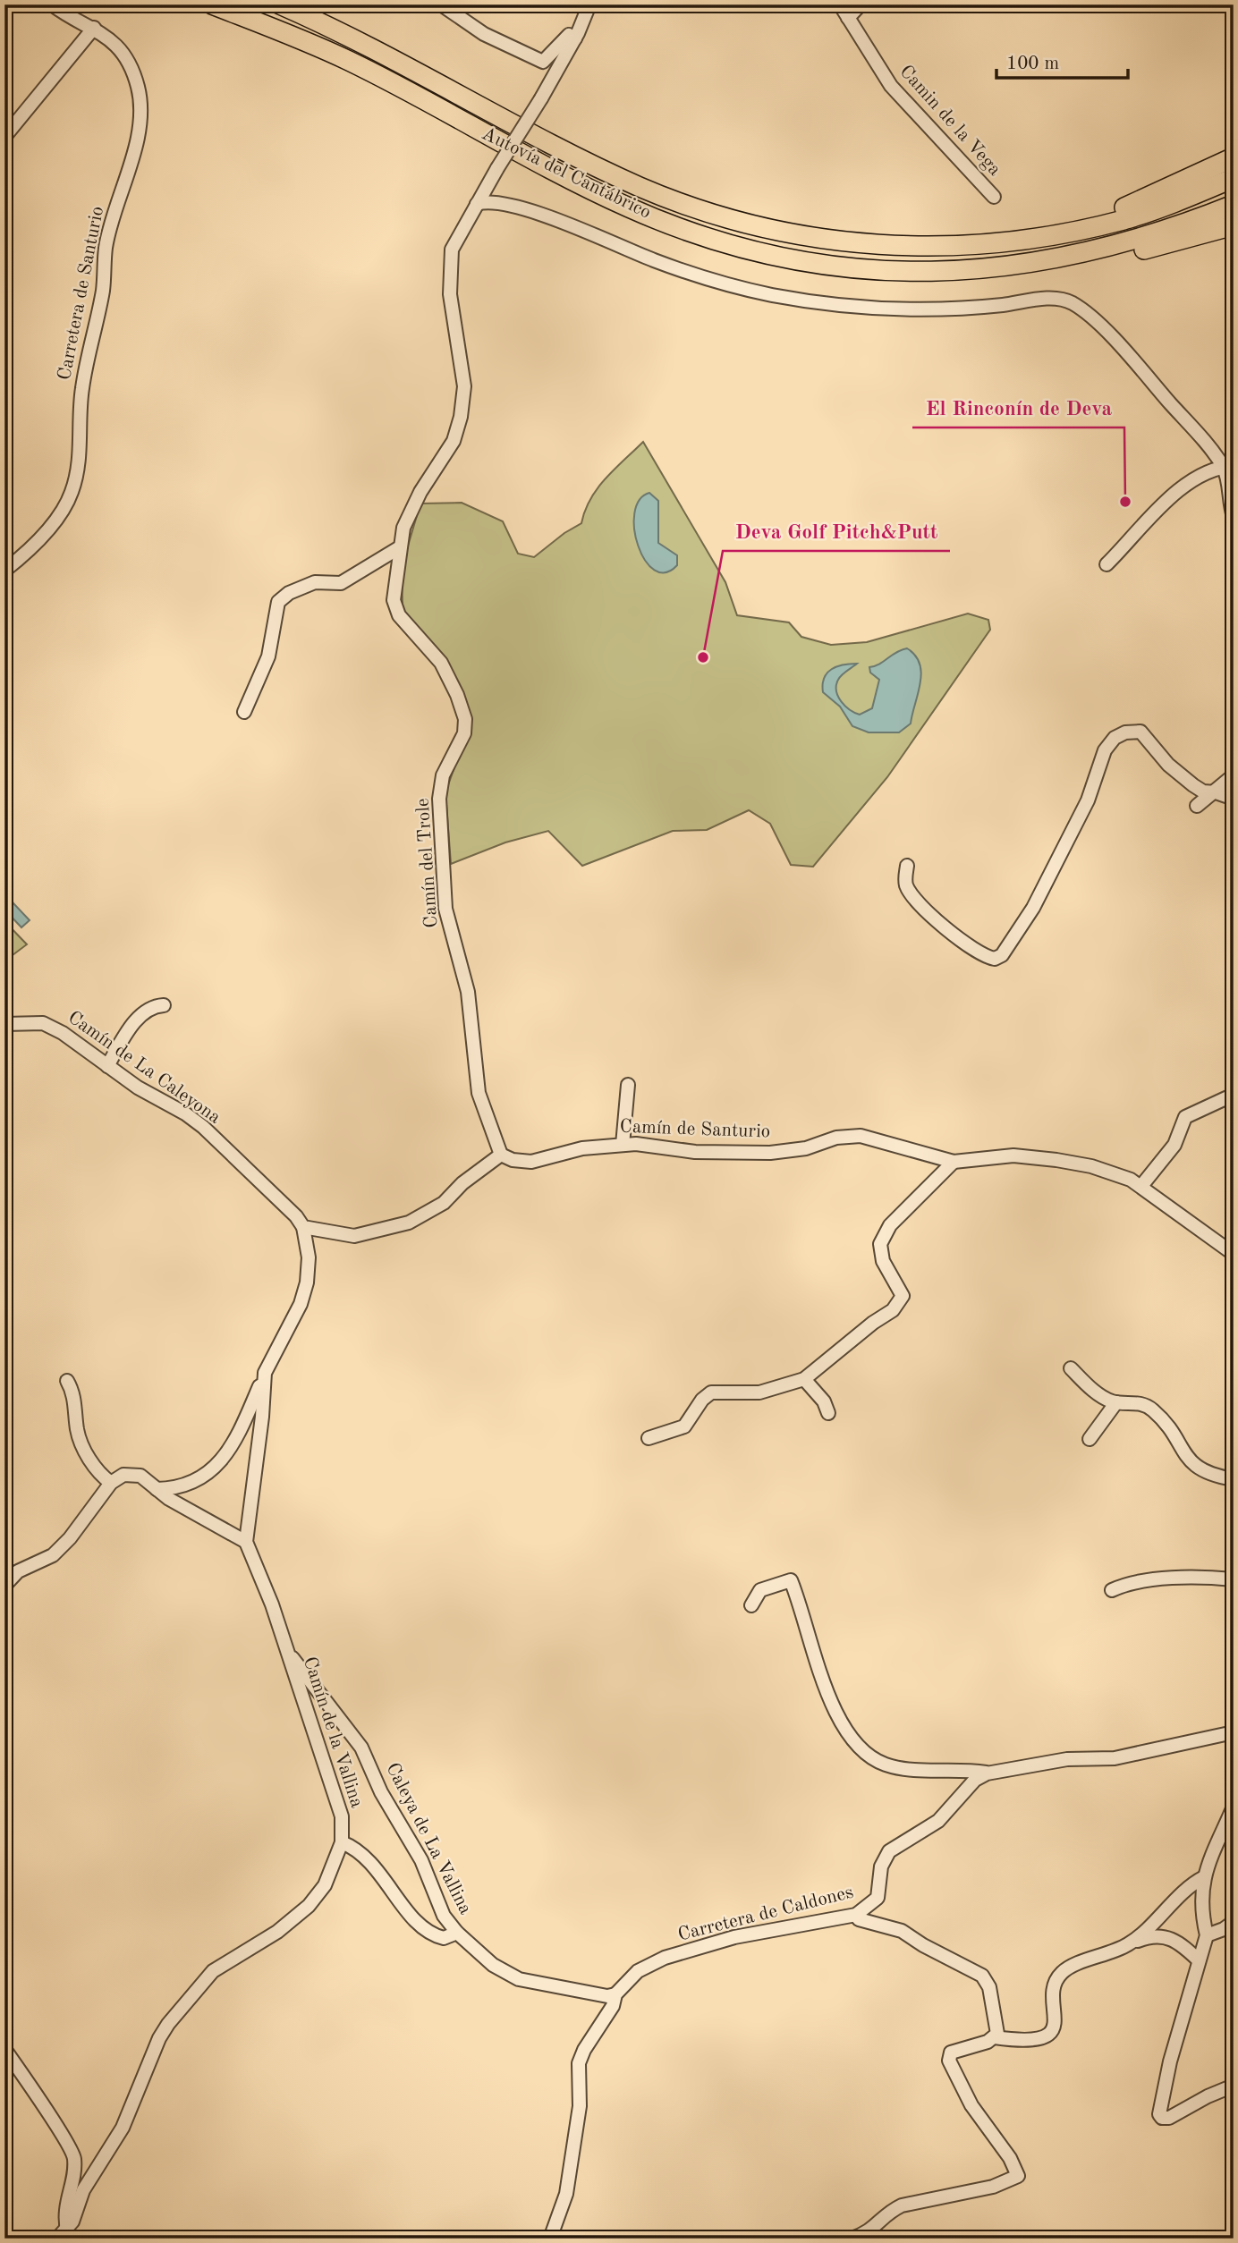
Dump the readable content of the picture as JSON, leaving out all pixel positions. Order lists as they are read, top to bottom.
{
  "streets": {
    "highway": ["Autovía del Cantábrico"],
    "street": [
      "Camin de la Vega",
      "Carretera de Santurio",
      "Camín del Trole",
      "Camín de La Caleyona",
      "Camín de Santurio",
      "Camín de la Vallina",
      "Caleya de La Vallina",
      "Carretera de Caldones"
    ]
  },
  "crossings": [
    ["Camín del Trole", "Camín de Santurio"],
    ["Camín de la Vallina", "Caleya de La Vallina"],
    ["Caleya de La Vallina", "Carretera de Caldones"]
  ],
  "places": ["El Rinconín de Deva", "Deva Golf Pitch&Putt"],
  "scale_bar": "100 m"
}
